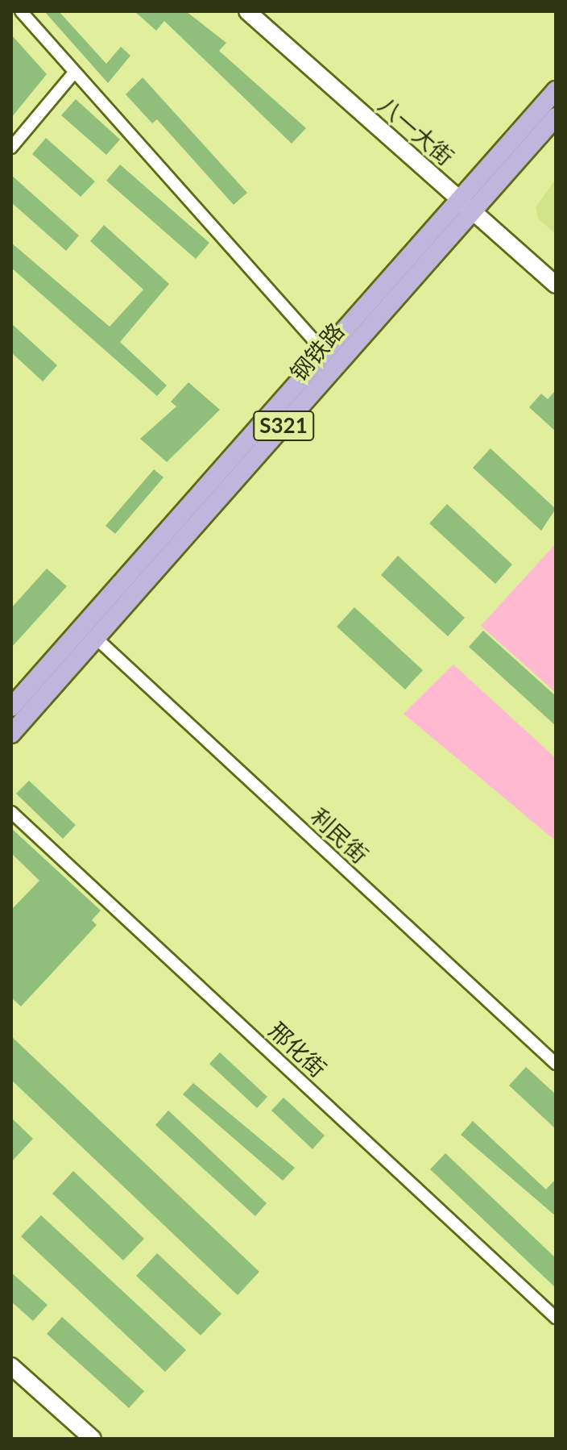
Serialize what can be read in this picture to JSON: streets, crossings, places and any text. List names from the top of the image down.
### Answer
{
  "streets": {
    "main road": ["钢铁路", "S321"],
    "street": ["八一大街", "利民街", "邢化街"]
  },
  "crossings": [
    ["八一大街", "钢铁路"],
    ["钢铁路", "利民街"]
  ]
}
